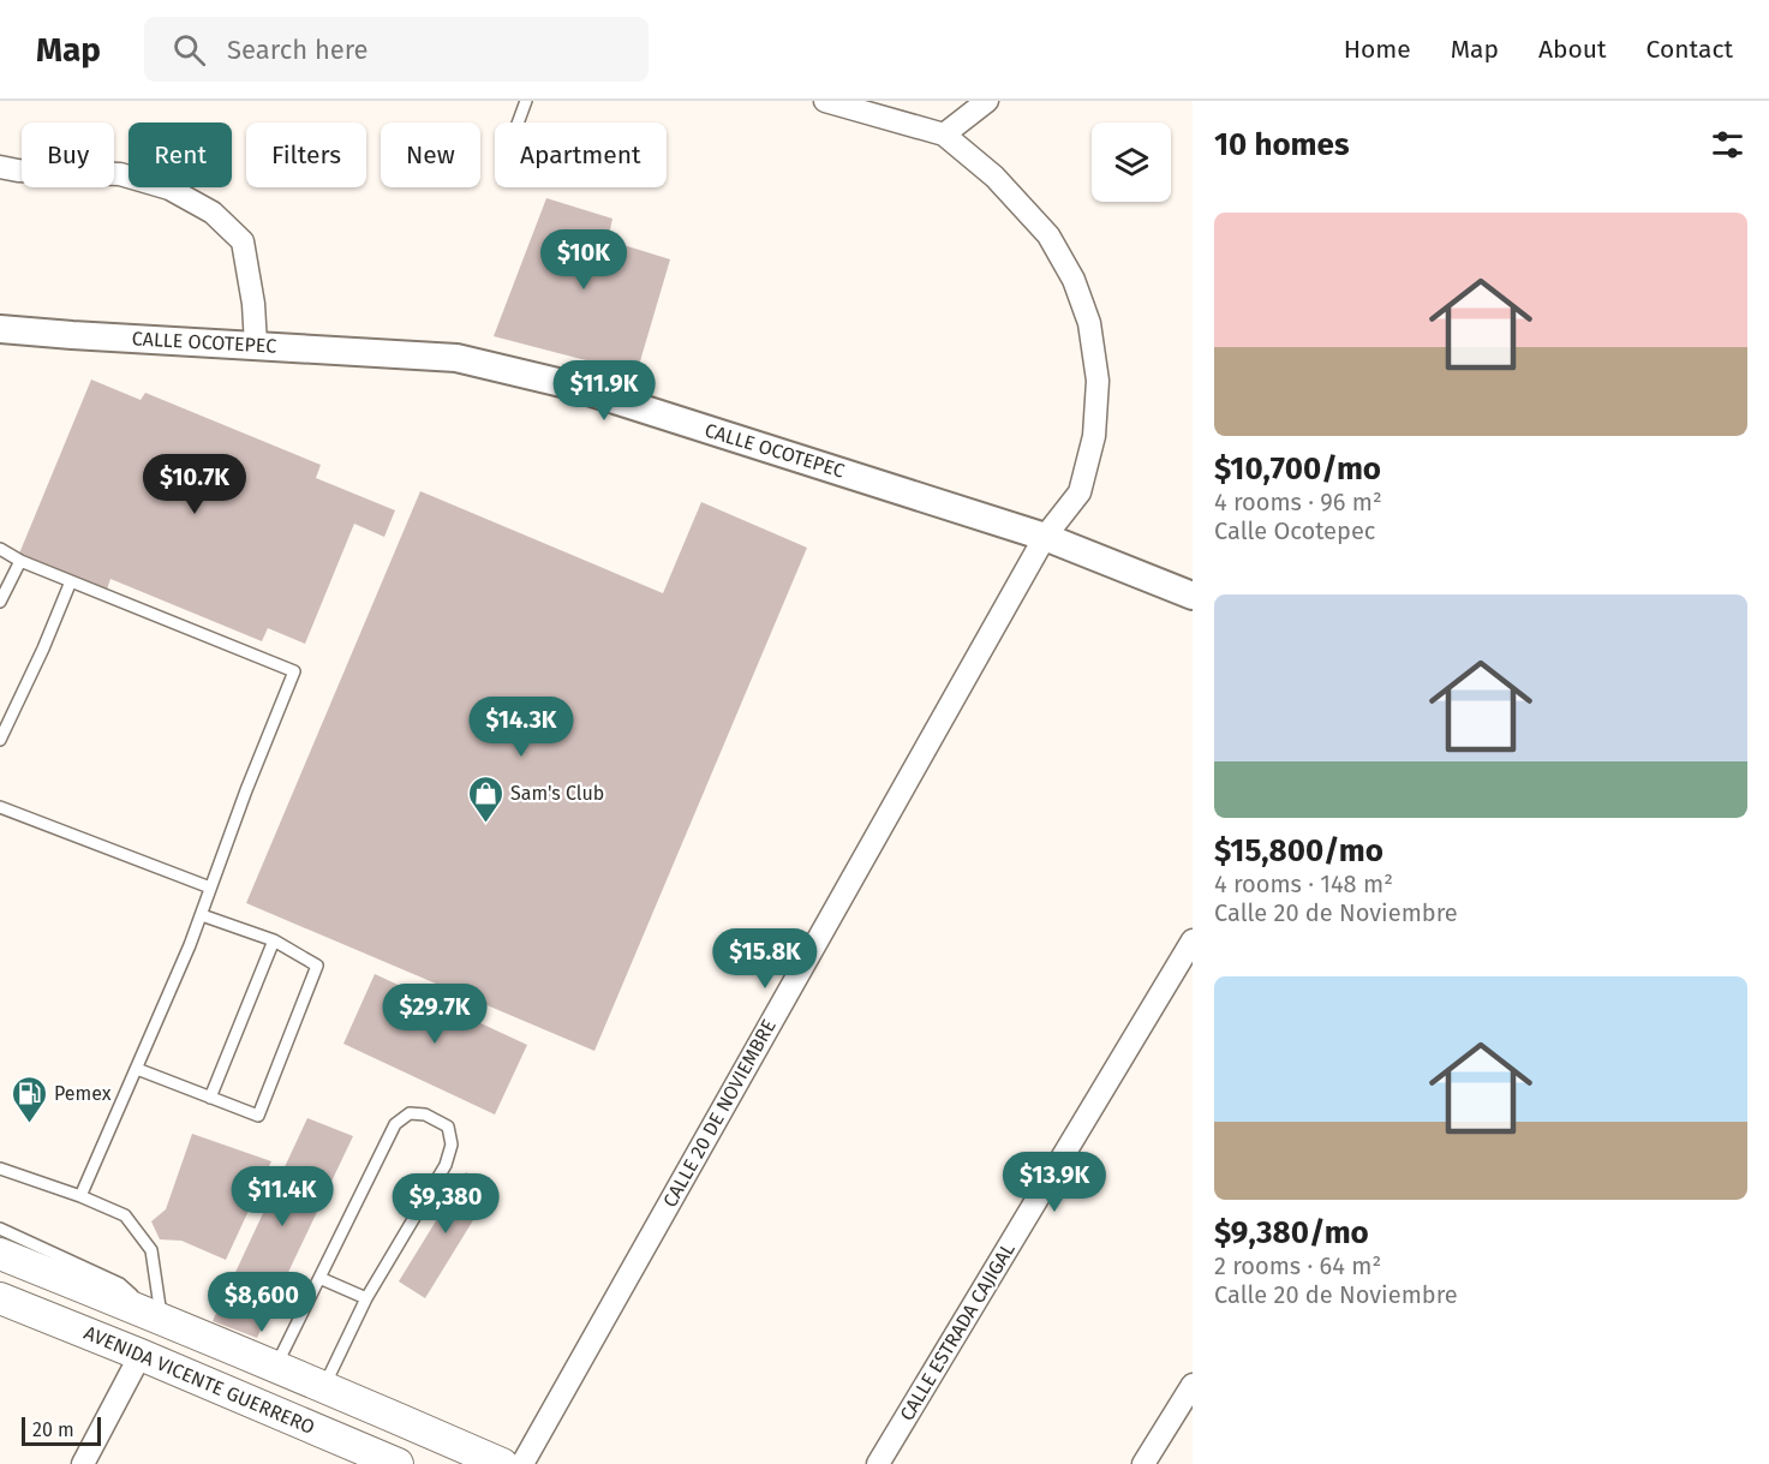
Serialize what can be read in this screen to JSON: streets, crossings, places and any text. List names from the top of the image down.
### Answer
{
  "streets": {
    "main road": ["AVENIDA VICENTE GUERRERO"],
    "street": ["CALLE OCOTEPEC", "CALLE 20 DE NOVIEMBRE", "CALLE ESTRADA CAJIGAL"]
  },
  "crossings": [
    ["CALLE OCOTEPEC", "CALLE 20 DE NOVIEMBRE"]
  ],
  "places": {
    "shop": ["Sam's Club"],
    "fuel station": ["Pemex"]
  },
  "scale_bar": "20 m",
  "page": {
    "header": "Map",
    "search": "Search here",
    "nav": [
      "Home",
      "Map",
      "About",
      "Contact"
    ],
    "heading": "10 homes",
    "chip": [
      "Buy",
      "Rent",
      "Filters",
      "New",
      "Apartment"
    ],
    "list": [
      {
        "name": "$10,700/mo",
        "note": "4 rooms · 96 m² · Calle Ocotepec"
      },
      {
        "name": "$15,800/mo",
        "note": "4 rooms · 148 m² · Calle 20 de Noviembre"
      },
      {
        "name": "$9,380/mo",
        "note": "2 rooms · 64 m² · Calle 20 de Noviembre"
      }
    ],
    "price": [
      "$10K",
      "$11.9K",
      "$10.7K",
      "$14.3K",
      "$15.8K",
      "$29.7K",
      "$13.9K",
      "$11.4K",
      "$9,380",
      "$8,600"
    ],
    "scale": "20 m"
  }
}
